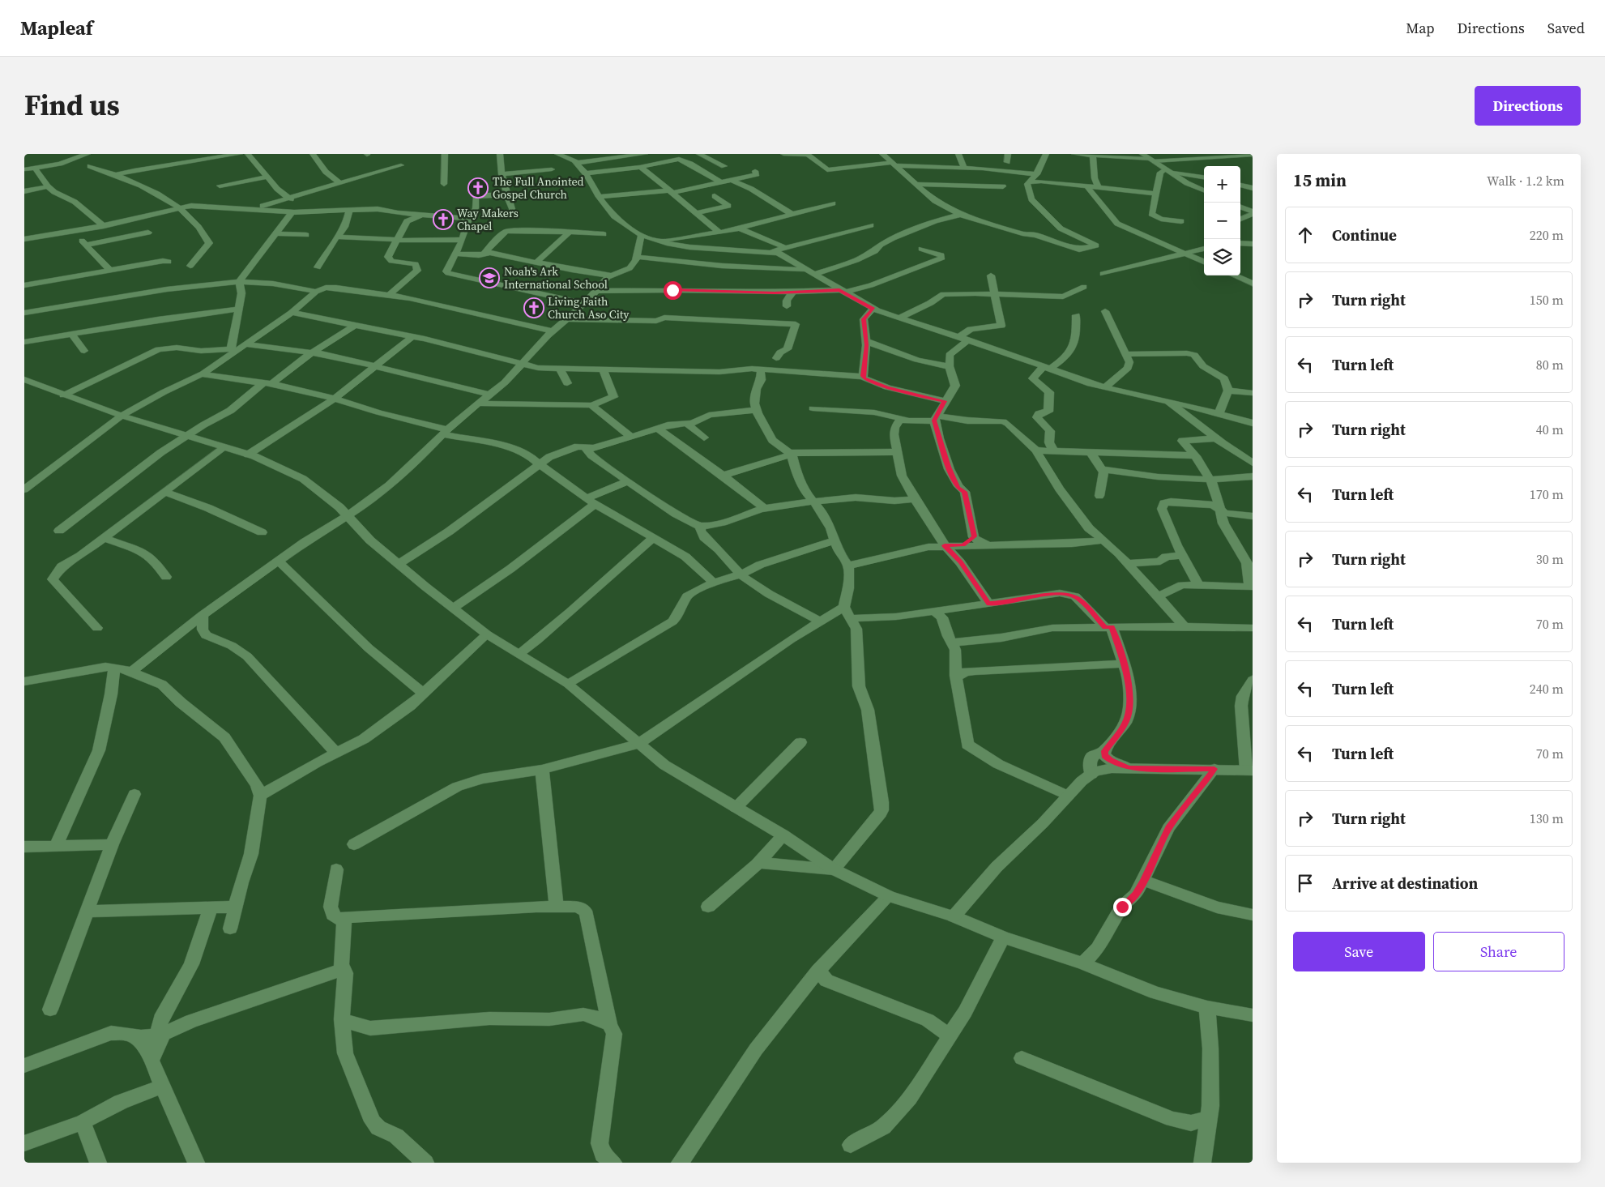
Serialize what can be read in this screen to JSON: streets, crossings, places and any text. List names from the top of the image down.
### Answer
{
  "places": {
    "church": ["The Full Anointed Gospel Church", "Way Makers Chapel", "Living Faith Church Aso City"],
    "school or university": ["Noah's Ark International School"]
  },
  "page": {
    "header": "Mapleaf",
    "nav": ["Map", "Directions", "Saved"],
    "title": "Find us",
    "buttons": [
      "Directions",
      ["Save", "Share"]
    ],
    "heading": ["15 min", "Walk · 1.2 km"],
    "map_buttons": ["+", "−"],
    "list": [
      ["Continue", "220 m"],
      ["Turn right", "150 m"],
      ["Turn left", "80 m"],
      ["Turn right", "40 m"],
      ["Turn left", "170 m"],
      ["Turn right", "30 m"],
      ["Turn left", "70 m"],
      ["Turn left", "240 m"],
      ["Turn left", "70 m"],
      ["Turn right", "130 m"],
      "Arrive at destination"
    ]
  }
}
